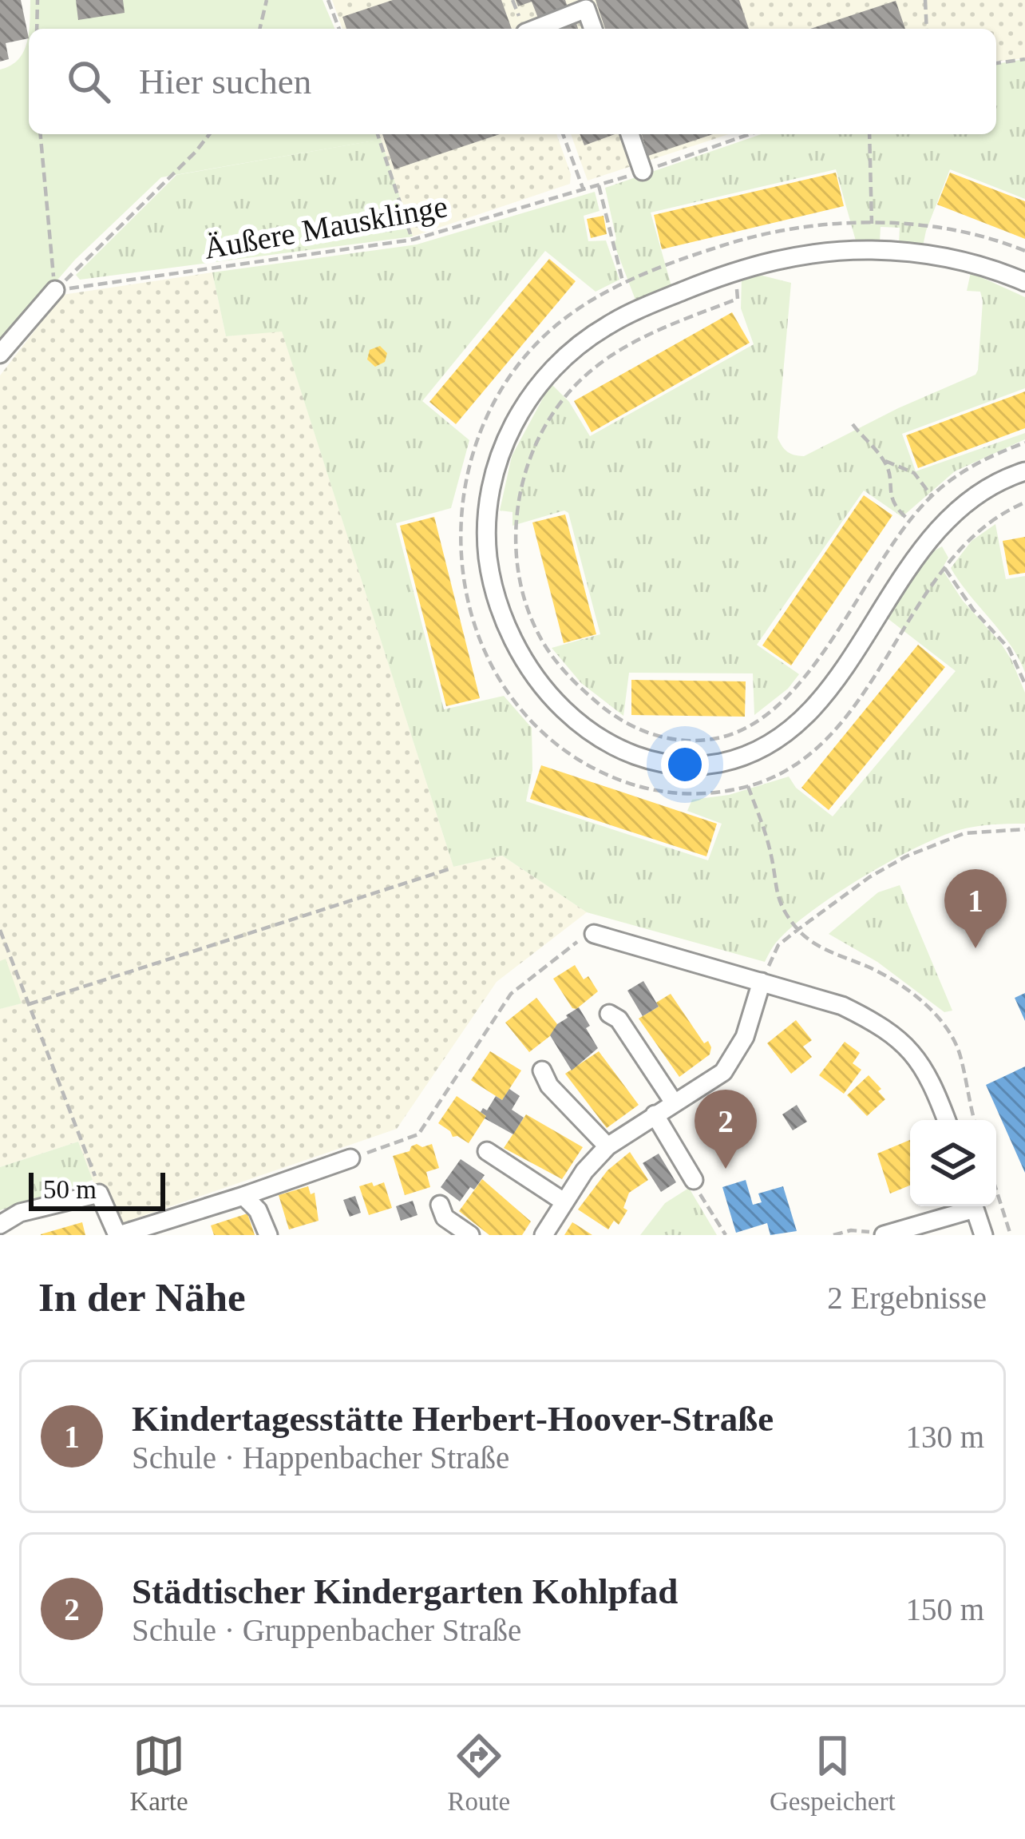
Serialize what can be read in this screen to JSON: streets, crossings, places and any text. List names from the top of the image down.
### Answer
{
  "streets": {
    "path": ["Äußere Mausklinge"]
  },
  "scale_bar": "50 m",
  "page": {
    "search": "Hier suchen",
    "pins": ["1", "2"],
    "scale": "50 m",
    "heading": ["In der Nähe", "2 Ergebnisse"],
    "list": [
      {
        "mark": "1",
        "name": "Kindertagesstätte Herbert-Hoover-Straße",
        "note": "Schule · Happenbacher Straße",
        "value": "130 m"
      },
      {
        "mark": "2",
        "name": "Städtischer Kindergarten Kohlpfad",
        "note": "Schule · Gruppenbacher Straße",
        "value": "150 m"
      }
    ],
    "nav": ["Karte", "Route", "Gespeichert"]
  }
}
